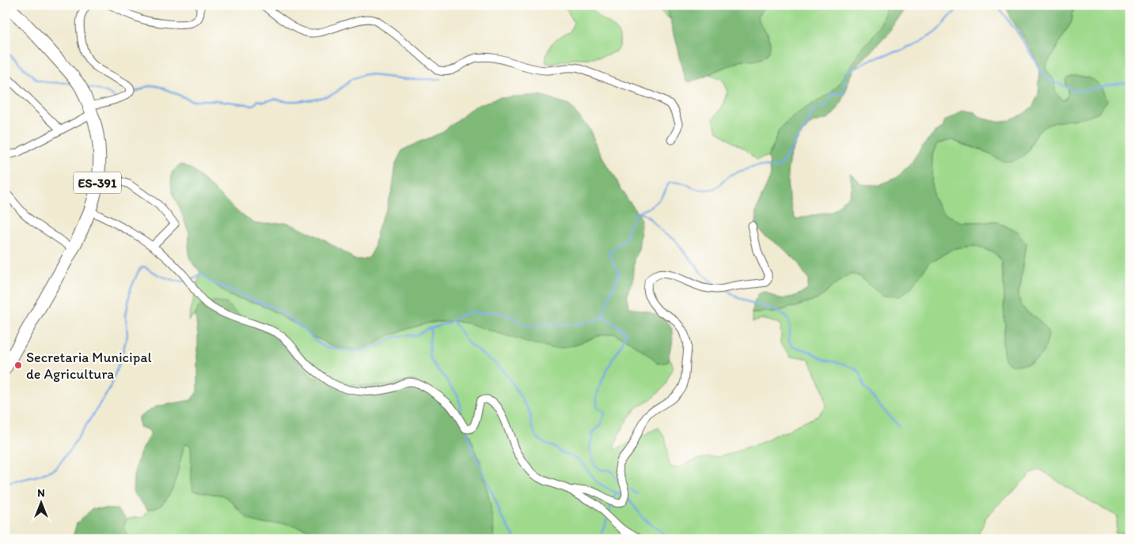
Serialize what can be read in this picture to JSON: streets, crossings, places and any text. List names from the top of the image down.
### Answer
{
  "streets": {
    "main road": ["ES-391"]
  },
  "places": ["Secretaria Municipal de Agricultura"],
  "north": "top"
}
